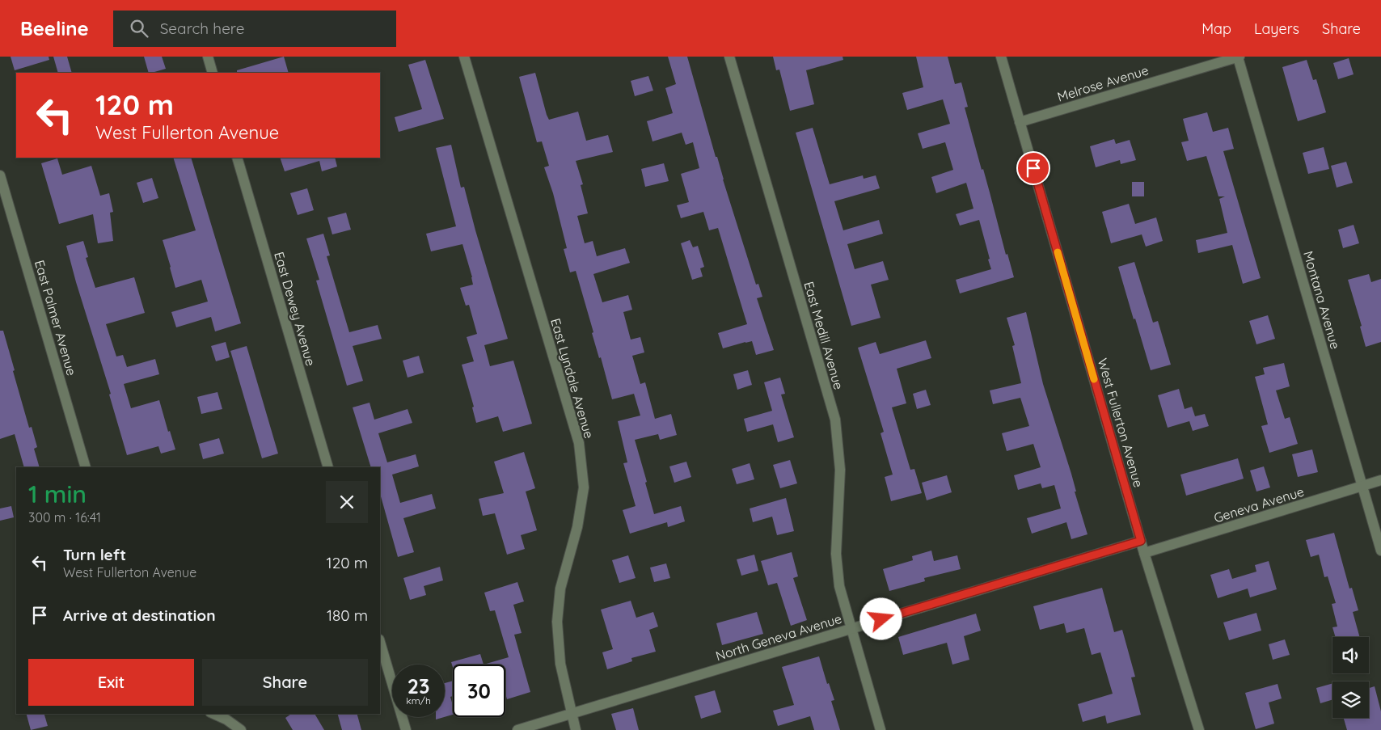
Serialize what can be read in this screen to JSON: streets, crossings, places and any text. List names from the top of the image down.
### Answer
{
  "streets": {
    "street": [
      "Melrose Avenue",
      "Montana Avenue",
      "East Dewey Avenue",
      "East Palmer Avenue",
      "East Medill Avenue",
      "East Lyndale Avenue",
      "West Fullerton Avenue",
      "Geneva Avenue",
      "North Geneva Avenue"
    ]
  },
  "crossings": [
    ["Melrose Avenue", "Montana Avenue"],
    ["Melrose Avenue", "West Fullerton Avenue"],
    ["Montana Avenue", "Geneva Avenue"],
    ["East Medill Avenue", "North Geneva Avenue"],
    ["East Lyndale Avenue", "North Geneva Avenue"],
    ["West Fullerton Avenue", "Geneva Avenue"],
    ["West Fullerton Avenue", "North Geneva Avenue"]
  ],
  "page": {
    "header": "Beeline",
    "search": "Search here",
    "nav": ["Map", "Layers", "Share"],
    "turn": ["120 m", "West Fullerton Avenue"],
    "heading": ["1 min", "300 m · 16:41"],
    "list": [
      {
        "name": "Turn left",
        "note": "West Fullerton Avenue",
        "value": "120 m"
      },
      {
        "name": "Arrive at destination",
        "value": "180 m"
      }
    ],
    "buttons": ["Exit", "Share"],
    "speed": "23 km/h",
    "limit": "30"
  }
}
